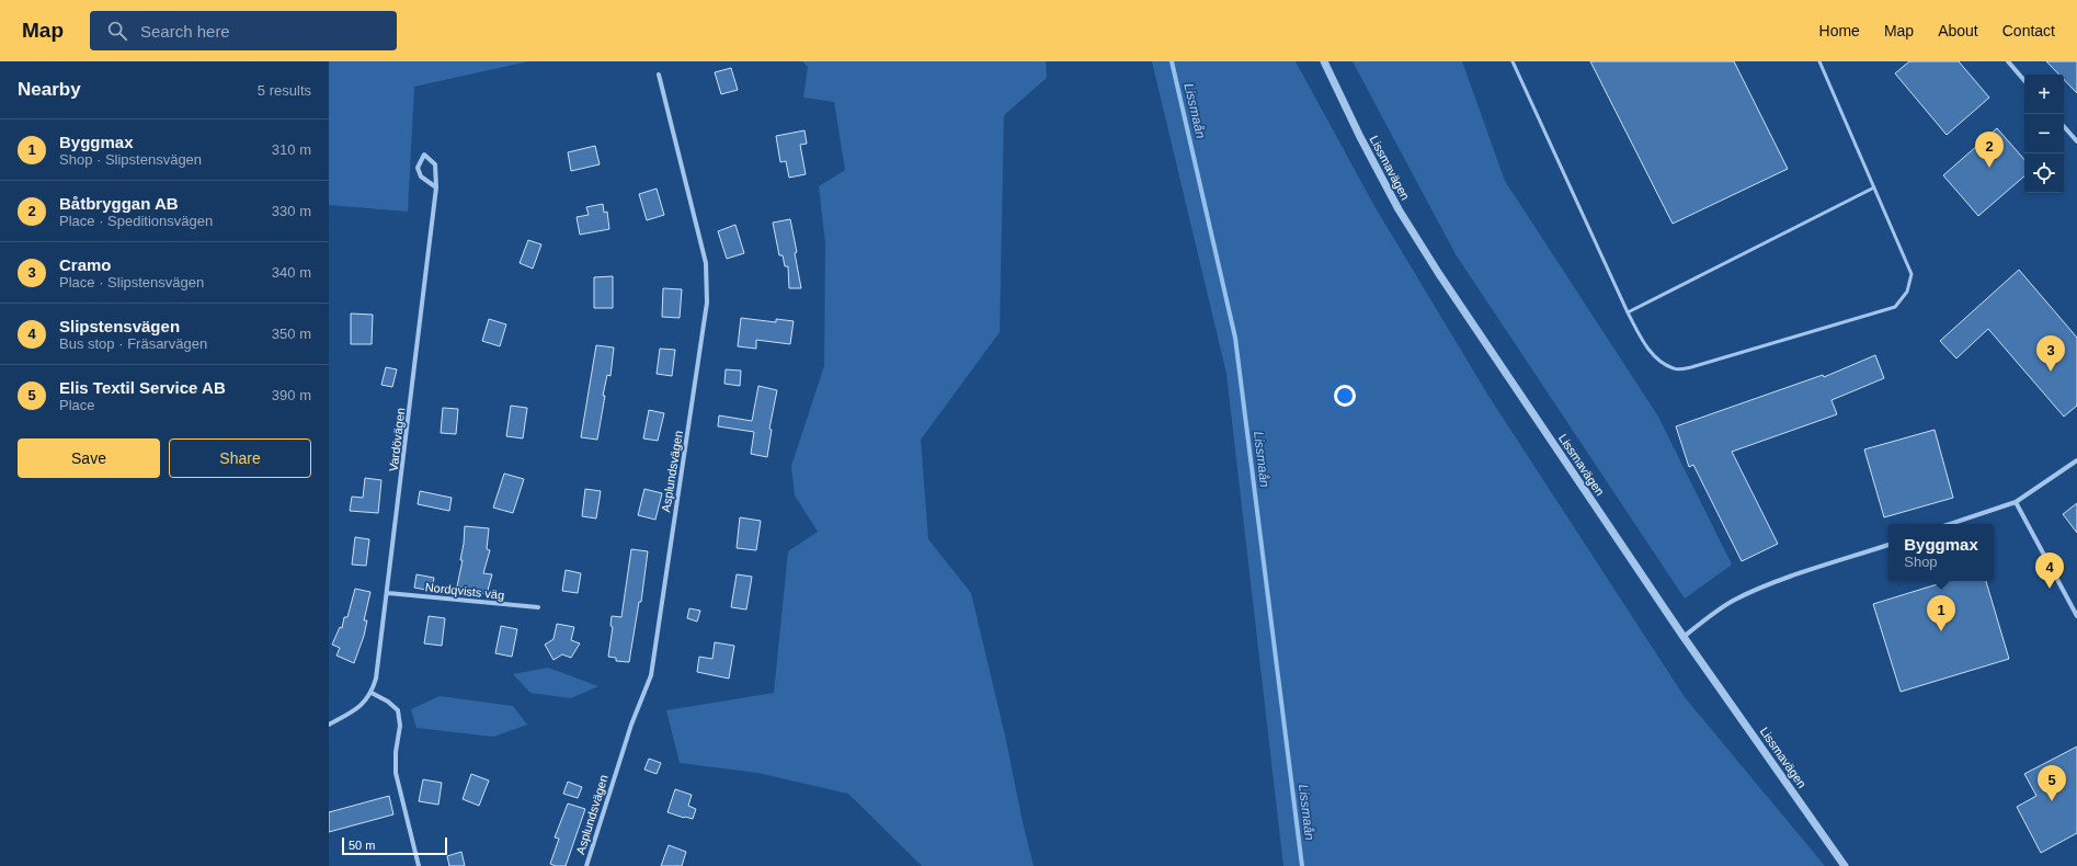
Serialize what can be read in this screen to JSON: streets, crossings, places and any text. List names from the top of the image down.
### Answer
{
  "streets": {
    "street": [
      "Lissmavägen",
      "Vardövägen",
      "Asplundsvägen",
      "Nordqvists väg"
    ]
  },
  "crossings": [
    ["Vardövägen", "Nordqvists väg"]
  ],
  "water": ["Lissmaån"],
  "scale_bar": "50 m",
  "page": {
    "header": "Map",
    "search": "Search here",
    "nav": [
      "Home",
      "Map",
      "About",
      "Contact"
    ],
    "heading": ["Nearby", "5 results"],
    "map_buttons": ["+", "−"],
    "list": [
      {
        "mark": "1",
        "name": "Byggmax",
        "note": "Shop · Slipstensvägen",
        "value": "310 m"
      },
      {
        "mark": "2",
        "name": "Båtbryggan AB",
        "note": "Place · Speditionsvägen",
        "value": "330 m"
      },
      {
        "mark": "3",
        "name": "Cramo",
        "note": "Place · Slipstensvägen",
        "value": "340 m"
      },
      {
        "mark": "4",
        "name": "Slipstensvägen",
        "note": "Bus stop · Fräsarvägen",
        "value": "350 m"
      },
      {
        "mark": "5",
        "name": "Elis Textil Service AB",
        "note": "Place",
        "value": "390 m"
      }
    ],
    "pins": [
      "2",
      "3",
      "4",
      "1",
      "5"
    ],
    "buttons": ["Save", "Share"],
    "popup": ["Byggmax", "Shop"],
    "scale": "50 m"
  }
}
